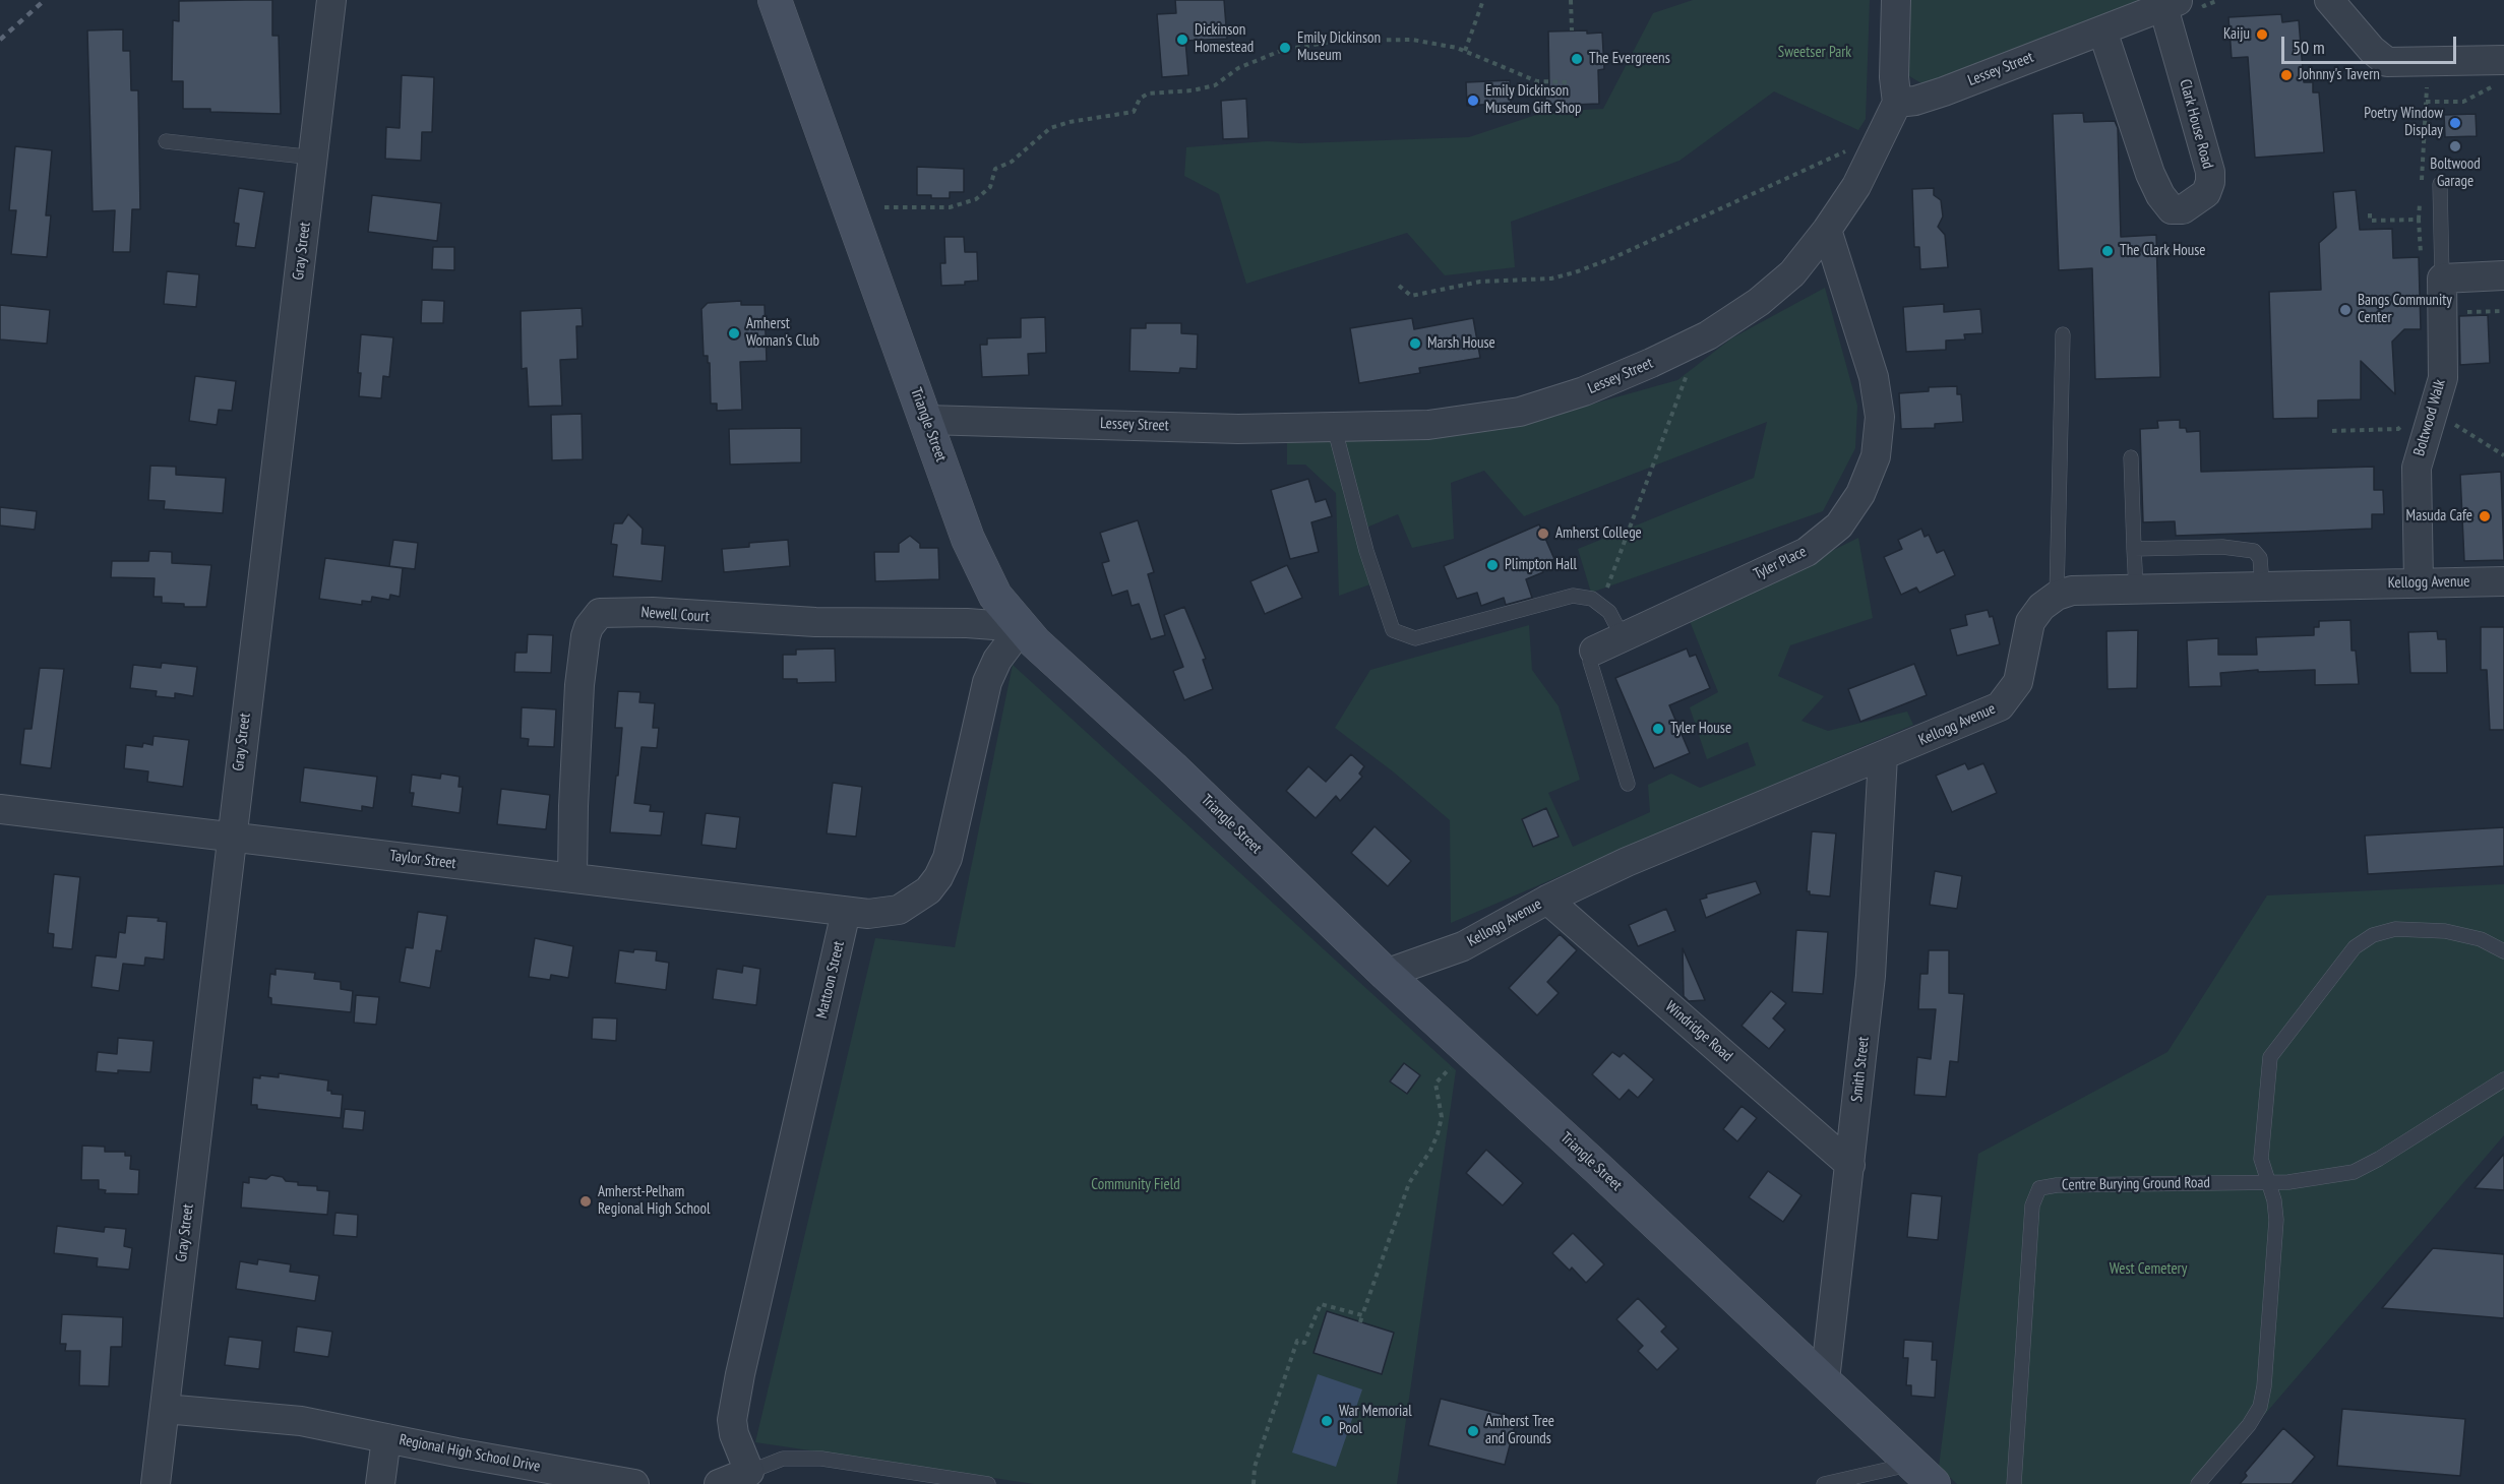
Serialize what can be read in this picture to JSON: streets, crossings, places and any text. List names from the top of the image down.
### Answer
{
  "streets": {
    "main road": ["Triangle Street"],
    "street": [
      "Lessey Street",
      "Clark House Road",
      "Gray Street",
      "Boltwood Walk",
      "Tyler Place",
      "Kellogg Avenue",
      "Newell Court",
      "Taylor Street",
      "Mattoon Street",
      "Windridge Road",
      "Smith Street",
      "Regional High School Drive"
    ],
    "lane": ["Centre Burying Ground Road"]
  },
  "crossings": [
    ["Lessey Street", "Clark House Road"],
    ["Lessey Street", "Triangle Street"],
    ["Lessey Street", "Tyler Place"],
    ["Gray Street", "Taylor Street"],
    ["Boltwood Walk", "Kellogg Avenue"],
    ["Triangle Street", "Kellogg Avenue"],
    ["Triangle Street", "Newell Court"],
    ["Triangle Street", "Smith Street"],
    ["Kellogg Avenue", "Windridge Road"],
    ["Kellogg Avenue", "Smith Street"],
    ["Newell Court", "Taylor Street"],
    ["Taylor Street", "Mattoon Street"],
    ["Windridge Road", "Smith Street"]
  ],
  "parks": ["Sweetser Park", "Community Field", "West Cemetery"],
  "places": [
    "Kaiju",
    "Dickinson Homestead",
    "Emily Dickinson Museum",
    "The Evergreens",
    "Johnny's Tavern",
    "Emily Dickinson Museum Gift Shop",
    "Poetry Window Display",
    "Boltwood Garage",
    "The Clark House",
    "Bangs Community Center",
    "Amherst Woman's Club",
    "Marsh House",
    "Masuda Cafe",
    "Amherst College",
    "Plimpton Hall",
    "Tyler House",
    "Amherst-Pelham Regional High School",
    "War Memorial Pool",
    "Amherst Tree and Grounds"
  ],
  "scale_bar": "50 m"
}
